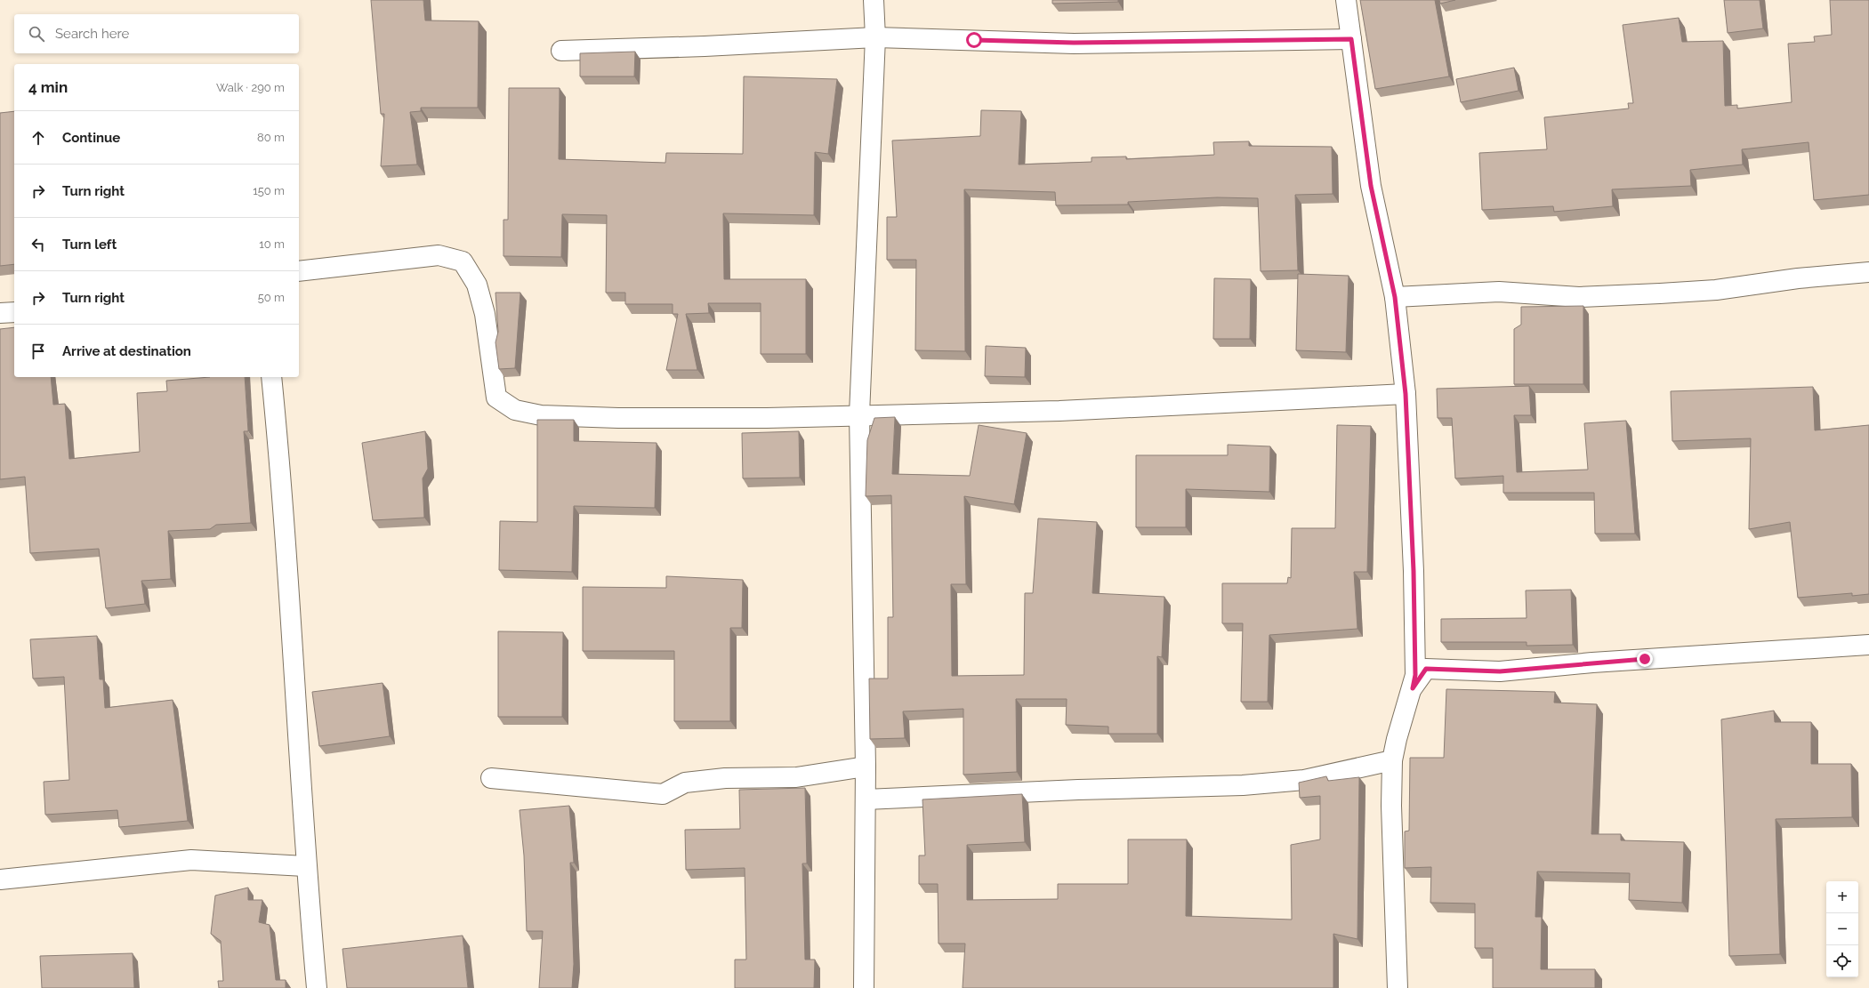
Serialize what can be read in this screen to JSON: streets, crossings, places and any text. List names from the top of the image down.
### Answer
{
  "page": {
    "search": "Search here",
    "heading": ["4 min", "Walk · 290 m"],
    "list": [
      ["Continue", "80 m"],
      ["Turn right", "150 m"],
      ["Turn left", "10 m"],
      ["Turn right", "50 m"],
      "Arrive at destination"
    ],
    "map_buttons": ["+", "−"]
  }
}
